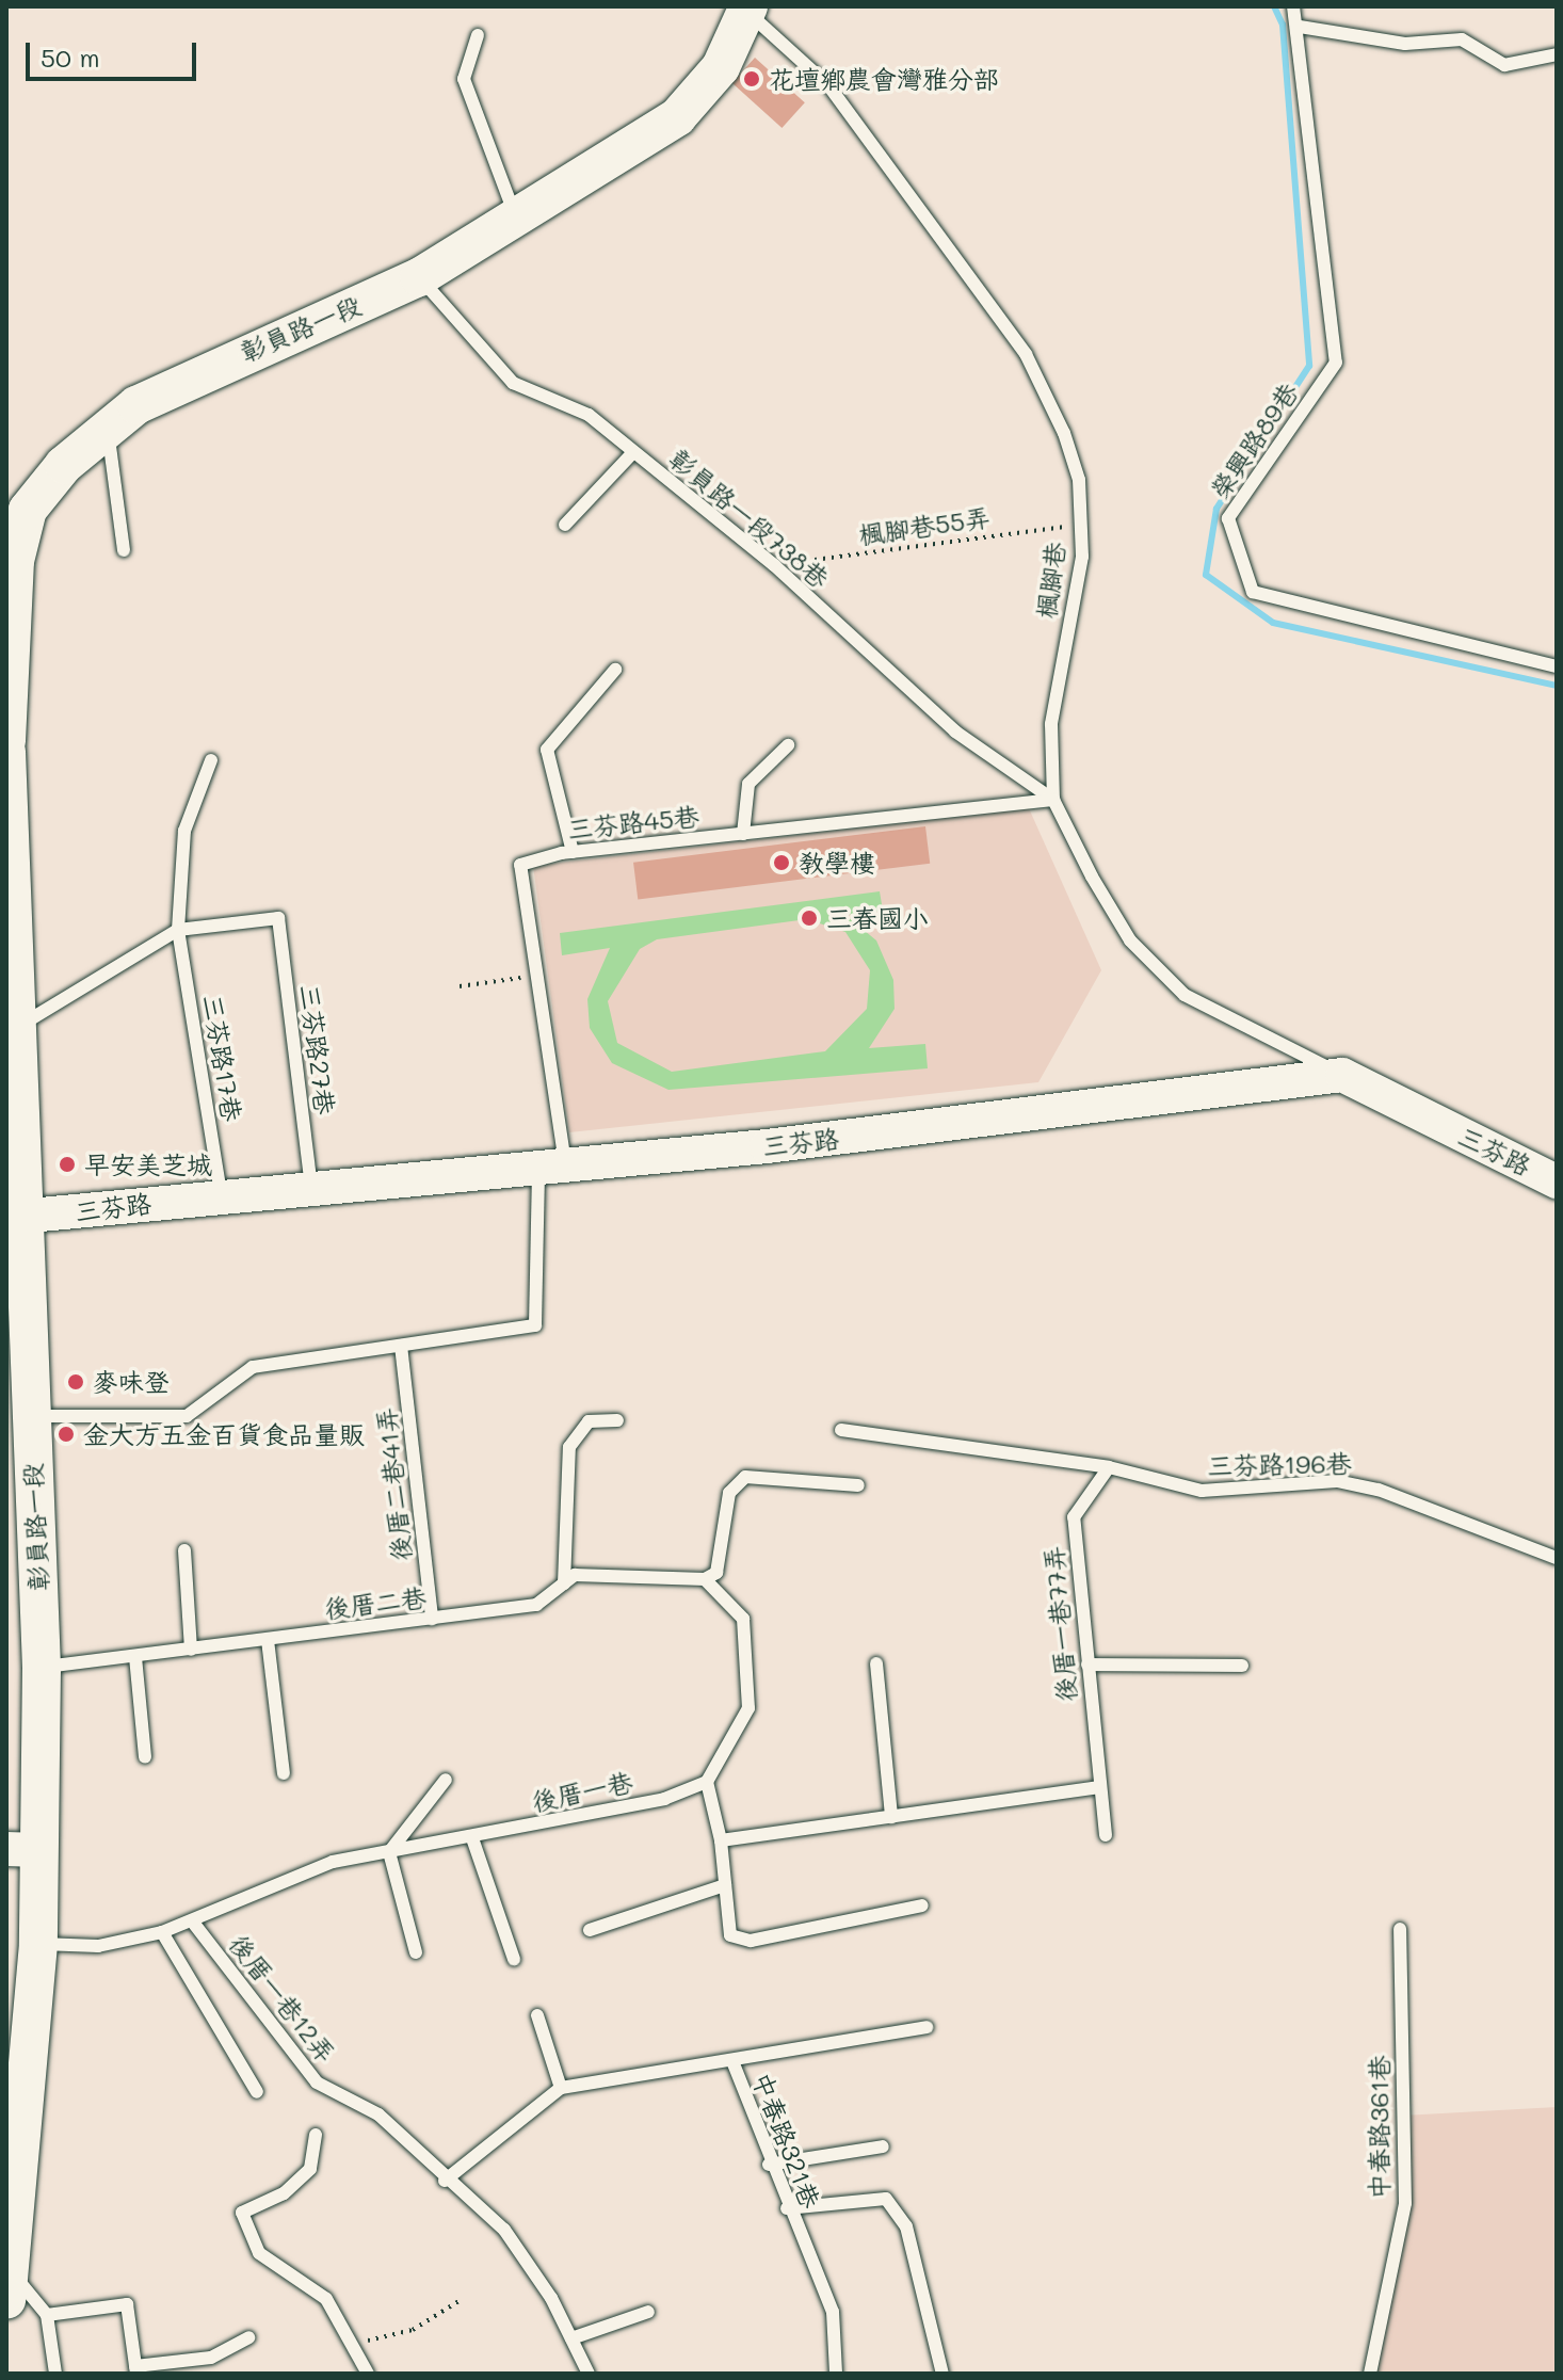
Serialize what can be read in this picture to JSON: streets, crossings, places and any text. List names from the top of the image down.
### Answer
{
  "streets": {
    "main road": ["彰員路一段"],
    "street": ["三芬路"],
    "lane": [
      "榮興路89巷",
      "彰員路一段738巷",
      "楓腳巷",
      "三芬路45巷",
      "三芬路27巷",
      "三芬路17巷",
      "三芬路196巷",
      "後厝二巷41弄",
      "後厝二巷",
      "後厝一巷77弄",
      "後厝一巷",
      "後厝一巷12弄",
      "中春路361巷",
      "中春路321巷"
    ],
    "path": ["楓腳巷55弄"]
  },
  "crossings": [
    ["彰員路一段", "彰員路一段738巷"],
    ["彰員路一段", "楓腳巷"],
    ["彰員路一段", "三芬路"],
    ["彰員路一段", "後厝二巷"],
    ["彰員路一段", "後厝一巷"],
    ["彰員路一段738巷", "楓腳巷55弄"],
    ["彰員路一段738巷", "楓腳巷"],
    ["彰員路一段738巷", "三芬路45巷"],
    ["楓腳巷55弄", "楓腳巷"],
    ["楓腳巷", "三芬路45巷"],
    ["楓腳巷", "三芬路"],
    ["三芬路45巷", "三芬路"],
    ["三芬路45巷", "後厝二巷41弄"],
    ["三芬路27巷", "三芬路17巷"],
    ["三芬路27巷", "三芬路"],
    ["三芬路17巷", "三芬路"],
    ["三芬路196巷", "後厝一巷77弄"],
    ["後厝二巷41弄", "後厝二巷"],
    ["後厝一巷", "後厝一巷12弄"]
  ],
  "places": [
    "花壇鄉農會灣雅分部",
    "教學樓",
    "三春國小",
    "早安美芝城",
    "麥味登",
    "金大方五金百貨食品量販"
  ],
  "scale_bar": "50 m"
}
